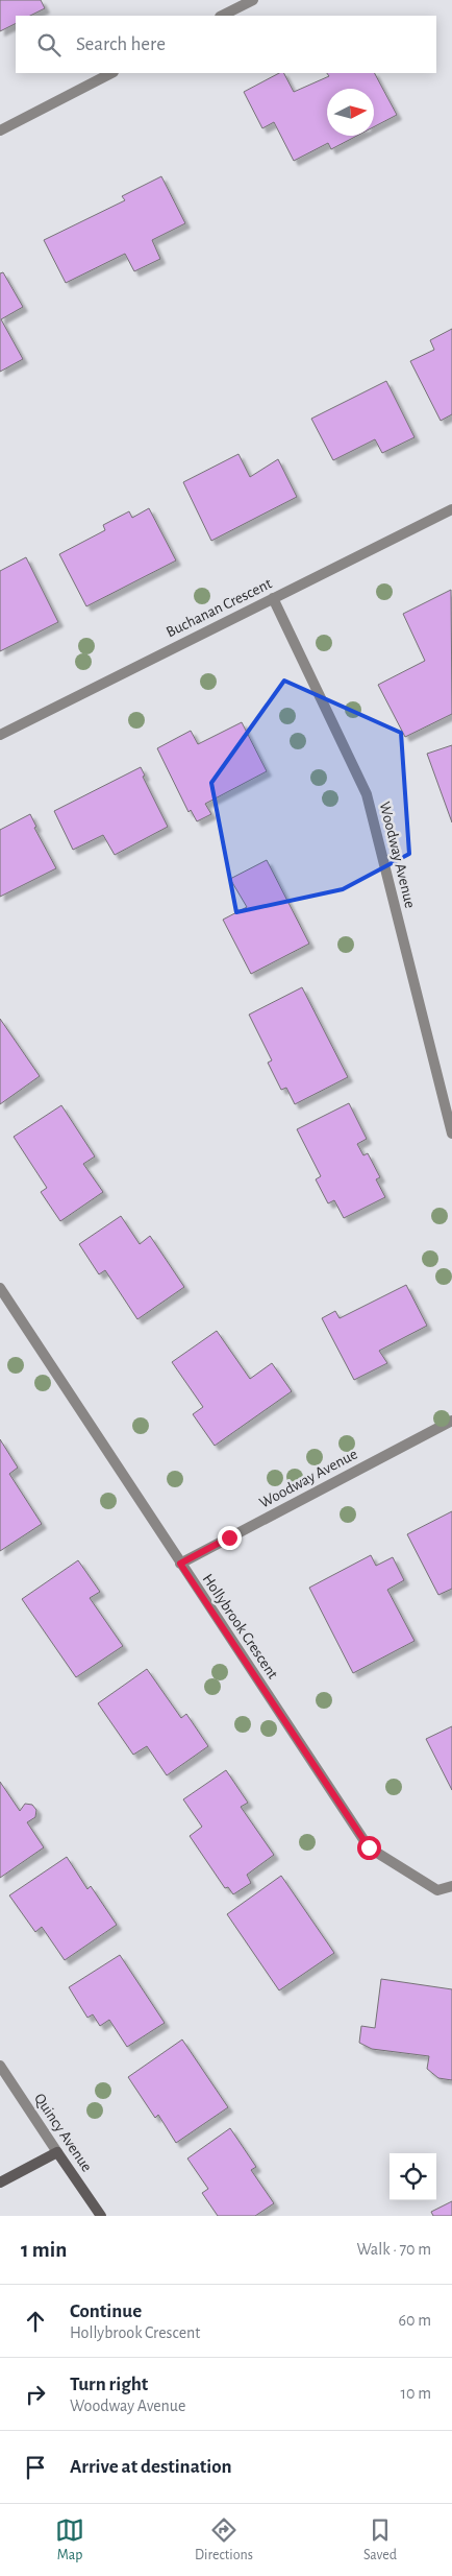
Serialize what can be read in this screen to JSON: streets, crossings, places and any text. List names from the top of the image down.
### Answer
{
  "streets": {
    "street": [
      "Buchanan Crescent",
      "Woodway Avenue",
      "Hollybrook Crescent",
      "Quincy Avenue"
    ]
  },
  "crossings": [
    ["Buchanan Crescent", "Woodway Avenue"],
    ["Woodway Avenue", "Hollybrook Crescent"]
  ],
  "north": "right",
  "page": {
    "search": "Search here",
    "heading": ["1 min", "Walk · 70 m"],
    "list": [
      ["Continue", "Hollybrook Crescent", "60 m"],
      ["Turn right", "Woodway Avenue", "10 m"],
      "Arrive at destination"
    ],
    "nav": ["Map", "Directions", "Saved"]
  }
}
